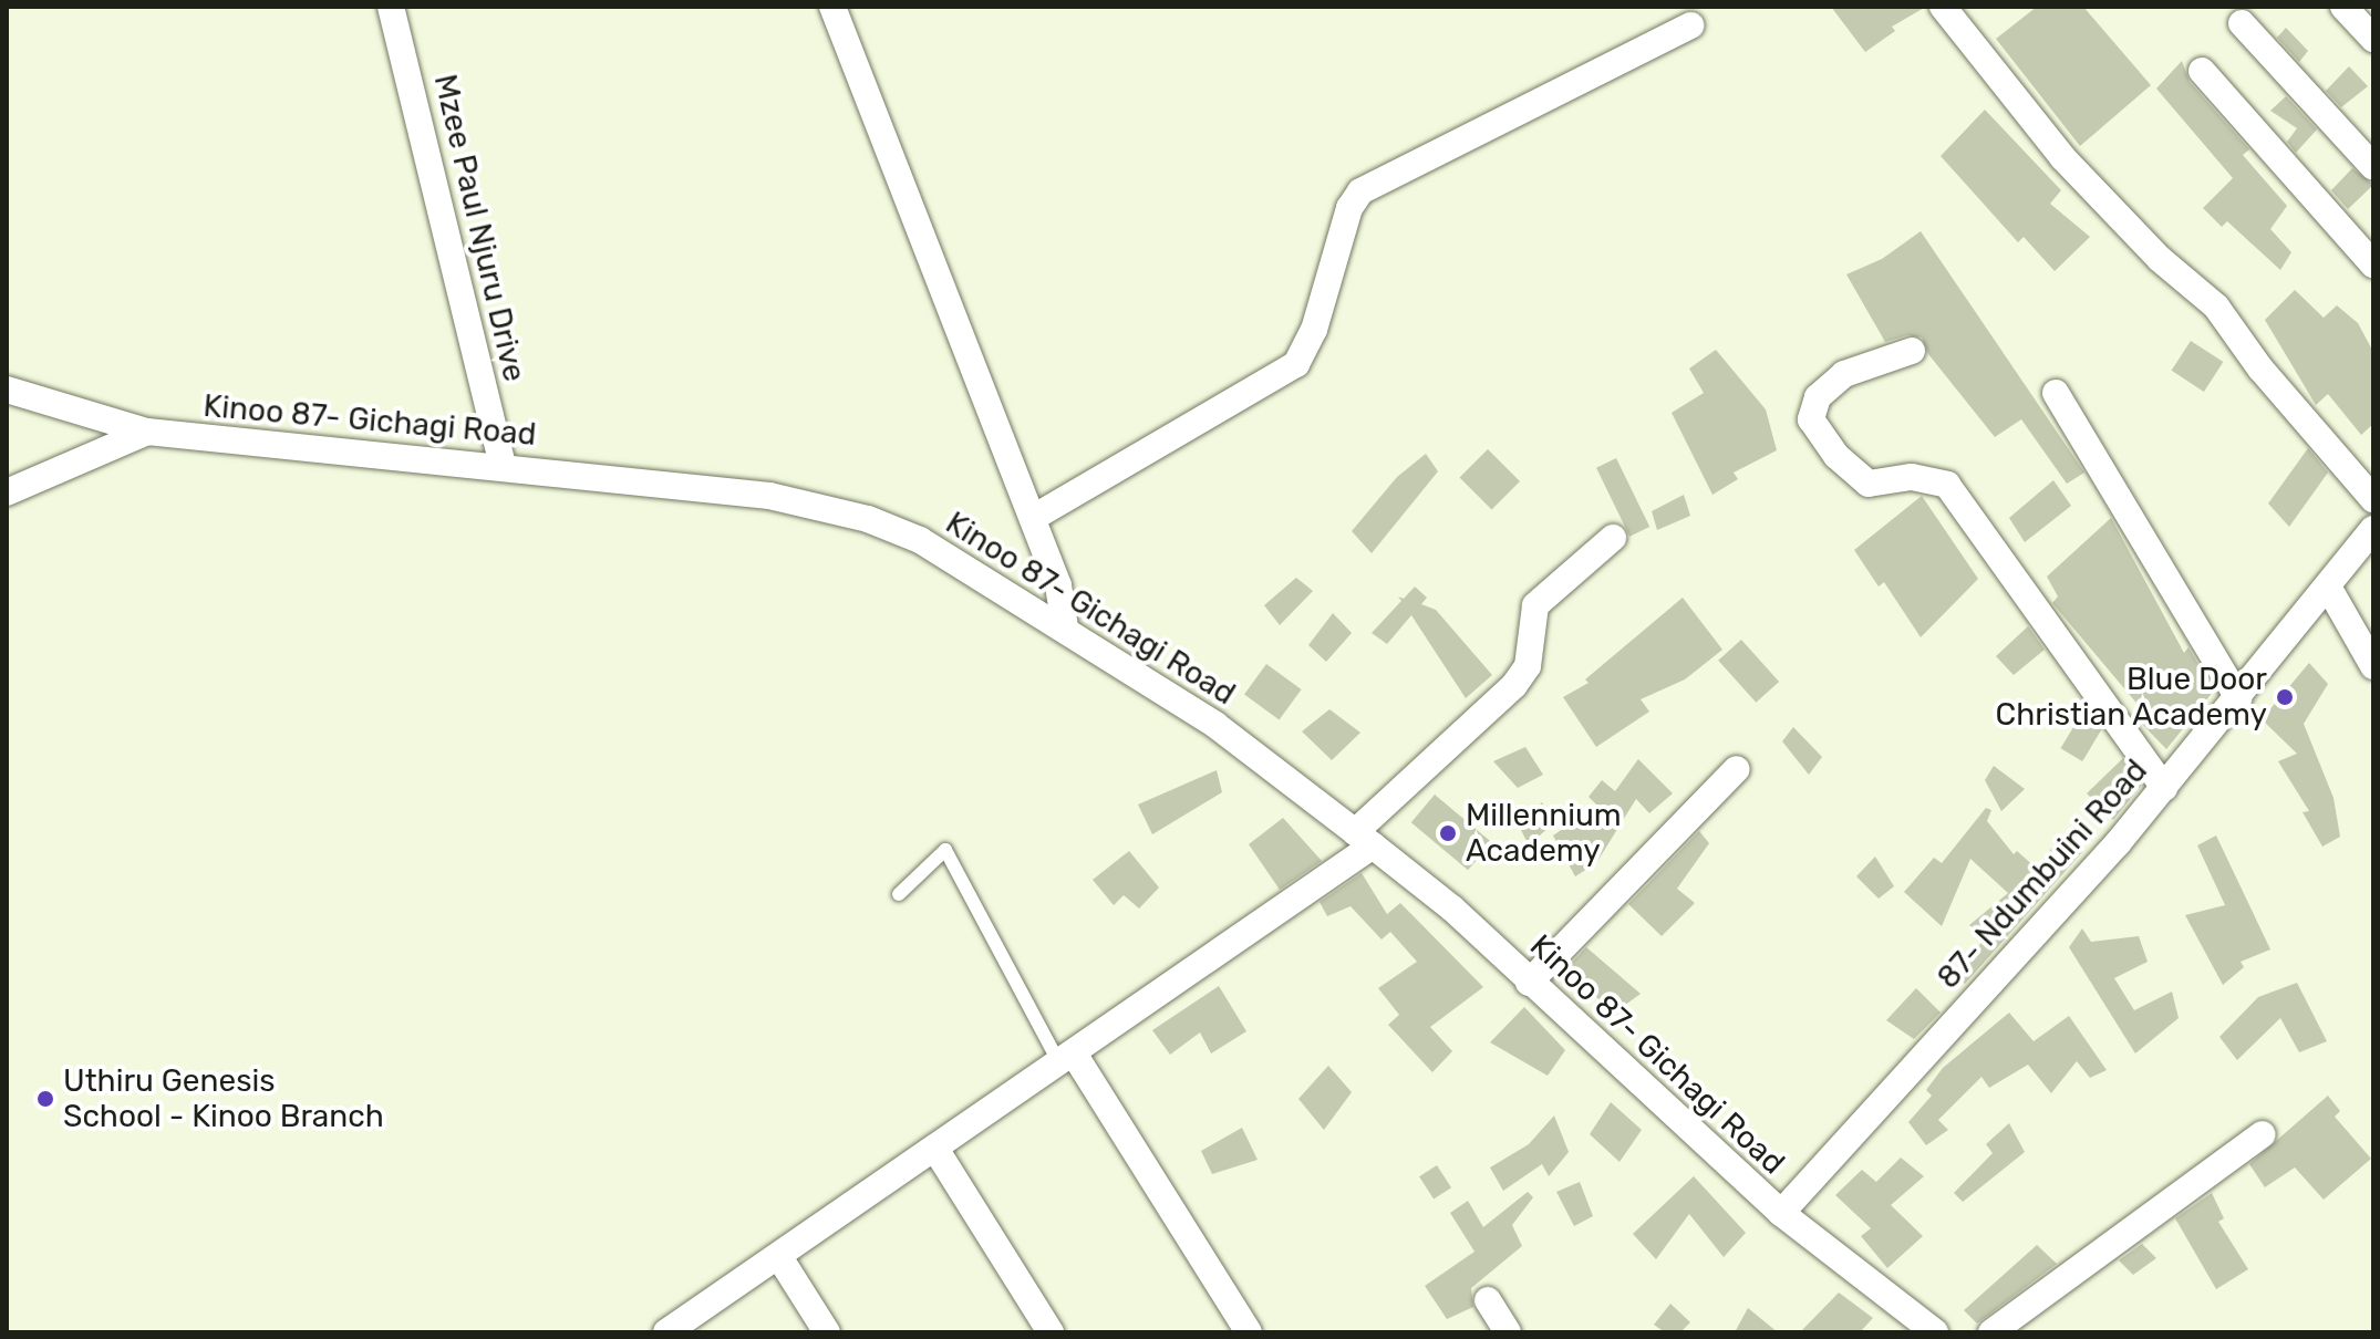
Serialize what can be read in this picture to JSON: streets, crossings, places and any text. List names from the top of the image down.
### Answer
{
  "streets": {
    "street": ["Mzee Paul Njuru Drive", "Kinoo 87- Gichagi Road", "87- Ndumbuini Road"]
  },
  "crossings": [
    ["Mzee Paul Njuru Drive", "Kinoo 87- Gichagi Road"],
    ["Kinoo 87- Gichagi Road", "87- Ndumbuini Road"]
  ],
  "places": ["Blue Door Christian Academy", "Millennium Academy", "Uthiru Genesis School - Kinoo Branch"]
}
